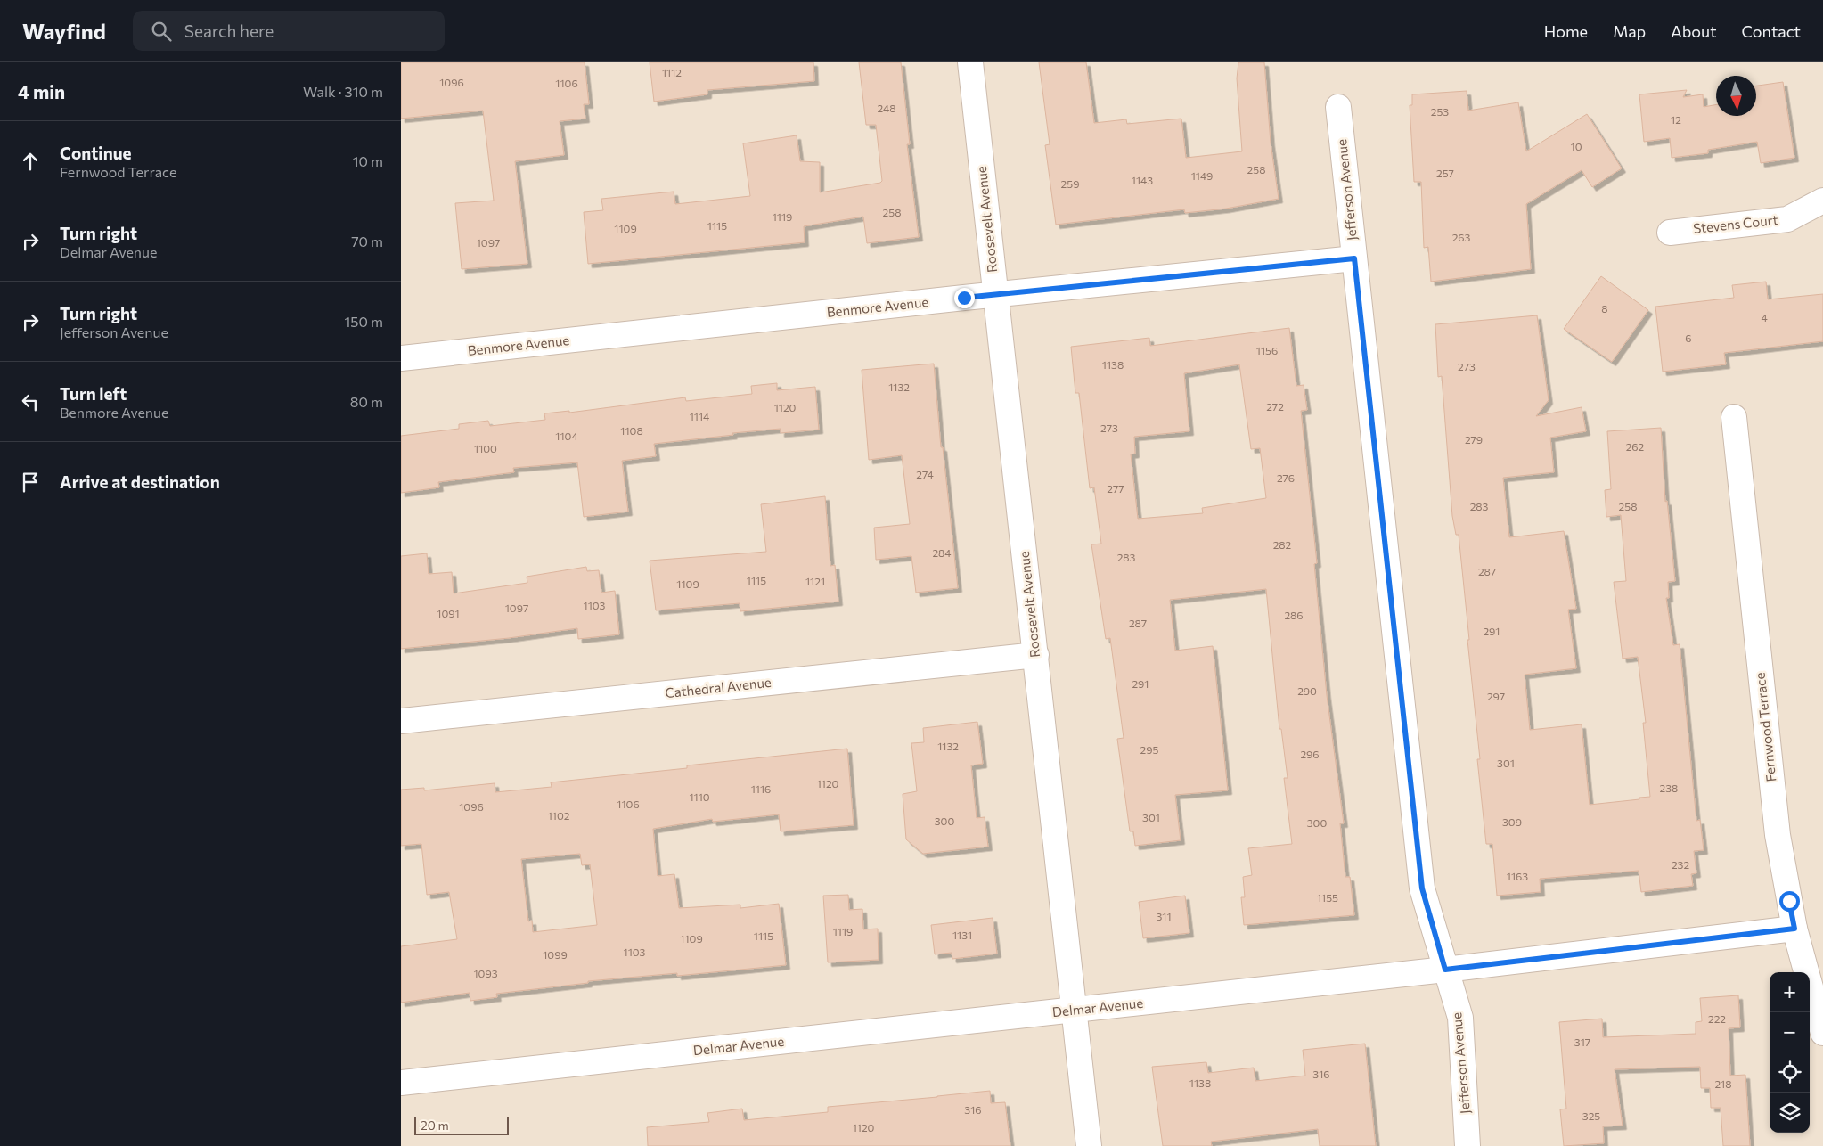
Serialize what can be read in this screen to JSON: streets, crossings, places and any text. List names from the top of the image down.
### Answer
{
  "streets": {
    "street": [
      "Jefferson Avenue",
      "Roosevelt Avenue",
      "Stevens Court",
      "Benmore Avenue",
      "Cathedral Avenue",
      "Fernwood Terrace",
      "Delmar Avenue"
    ]
  },
  "crossings": [
    ["Jefferson Avenue", "Benmore Avenue"],
    ["Jefferson Avenue", "Delmar Avenue"],
    ["Roosevelt Avenue", "Benmore Avenue"],
    ["Roosevelt Avenue", "Cathedral Avenue"],
    ["Roosevelt Avenue", "Delmar Avenue"],
    ["Fernwood Terrace", "Delmar Avenue"]
  ],
  "house_numbers": [
    "1112",
    "1096",
    "1106",
    "248",
    "253",
    "12",
    "10",
    "258",
    "257",
    "1149",
    "1143",
    "259",
    "258",
    "1119",
    "1115",
    "1109",
    "263",
    "1097",
    "8",
    "4",
    "6",
    "1156",
    "1138",
    "273",
    "1132",
    "272",
    "1120",
    "1114",
    "273",
    "1108",
    "1104",
    "279",
    "262",
    "1100",
    "274",
    "276",
    "277",
    "283",
    "258",
    "282",
    "284",
    "283",
    "287",
    "1115",
    "1121",
    "1109",
    "1103",
    "1097",
    "1091",
    "286",
    "287",
    "291",
    "291",
    "290",
    "297",
    "1132",
    "295",
    "296",
    "301",
    "1120",
    "238",
    "1116",
    "1110",
    "1106",
    "1096",
    "1102",
    "301",
    "300",
    "309",
    "300",
    "232",
    "1163",
    "1155",
    "311",
    "1119",
    "1131",
    "1115",
    "1109",
    "1103",
    "1099",
    "1093",
    "222",
    "317",
    "316",
    "1138",
    "218",
    "316",
    "325",
    "1120"
  ],
  "scale_bar": "20 m",
  "north": "bottom",
  "page": {
    "header": "Wayfind",
    "search": "Search here",
    "nav": [
      "Home",
      "Map",
      "About",
      "Contact"
    ],
    "heading": ["4 min", "Walk · 310 m"],
    "list": [
      ["Continue", "Fernwood Terrace", "10 m"],
      ["Turn right", "Delmar Avenue", "70 m"],
      ["Turn right", "Jefferson Avenue", "150 m"],
      ["Turn left", "Benmore Avenue", "80 m"],
      "Arrive at destination"
    ],
    "map_buttons": ["+", "−"],
    "scale": "20 m"
  }
}
